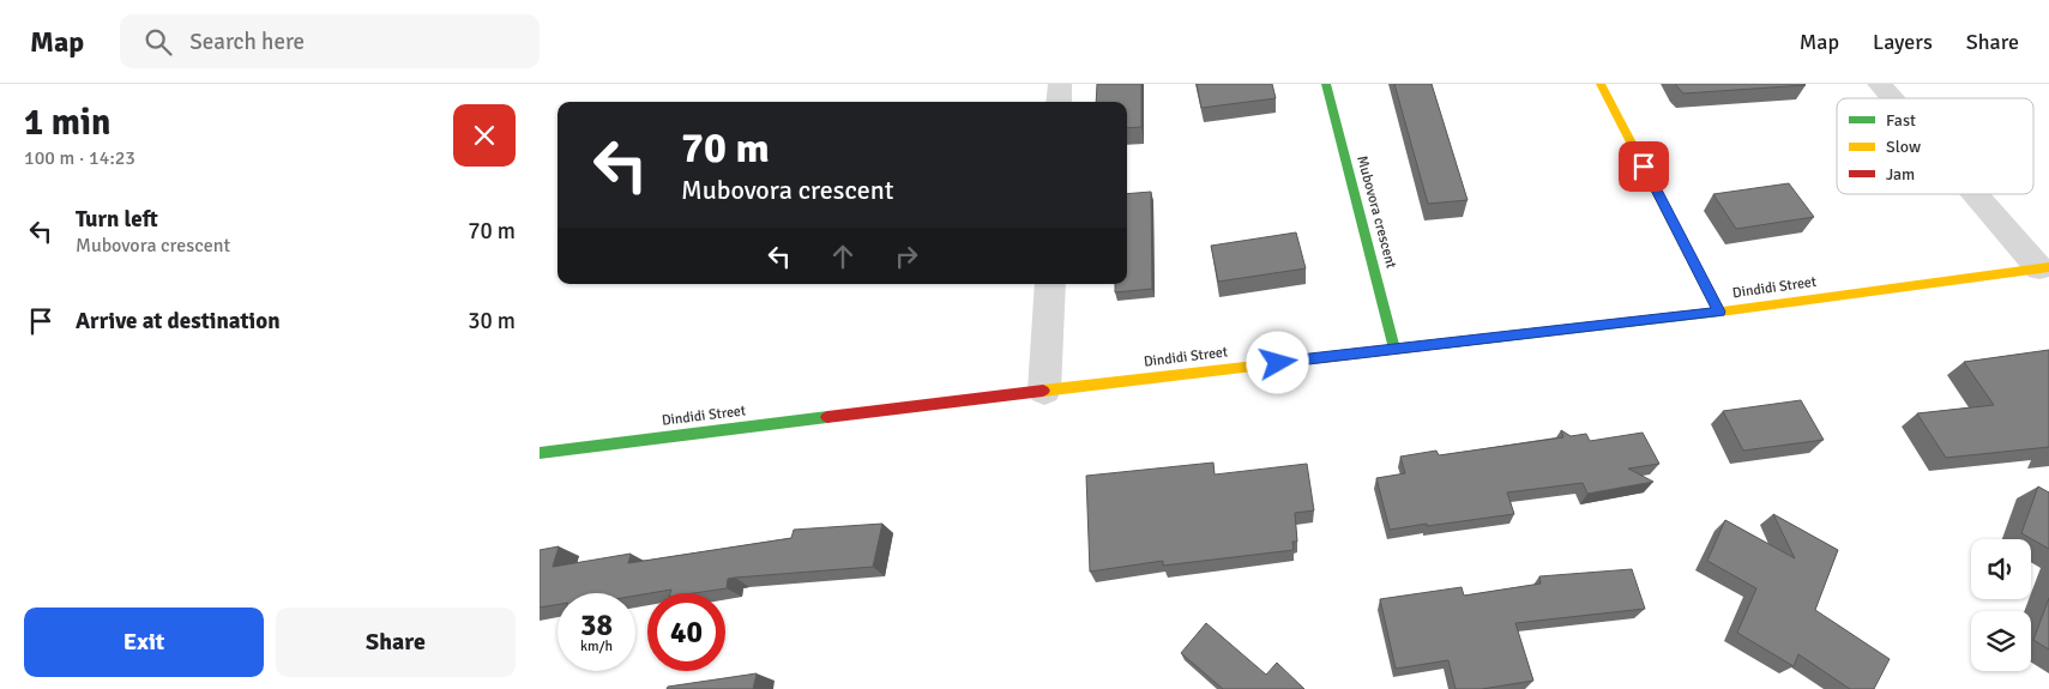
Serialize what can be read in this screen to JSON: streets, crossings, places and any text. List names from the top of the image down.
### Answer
{
  "streets": {
    "street": ["Mubovora crescent", "Dindidi Street"]
  },
  "crossings": [
    ["Mubovora crescent", "Dindidi Street"]
  ],
  "legend": ["Fast", "Slow", "Jam"],
  "page": {
    "header": "Map",
    "search": "Search here",
    "nav": ["Map", "Layers", "Share"],
    "heading": ["1 min", "100 m · 14:23"],
    "turn": ["70 m", "Mubovora crescent"],
    "list": [
      {
        "name": "Turn left",
        "note": "Mubovora crescent",
        "value": "70 m"
      },
      {
        "name": "Arrive at destination",
        "value": "30 m"
      }
    ],
    "speed": "38 km/h",
    "limit": "40",
    "buttons": ["Exit", "Share"]
  }
}
